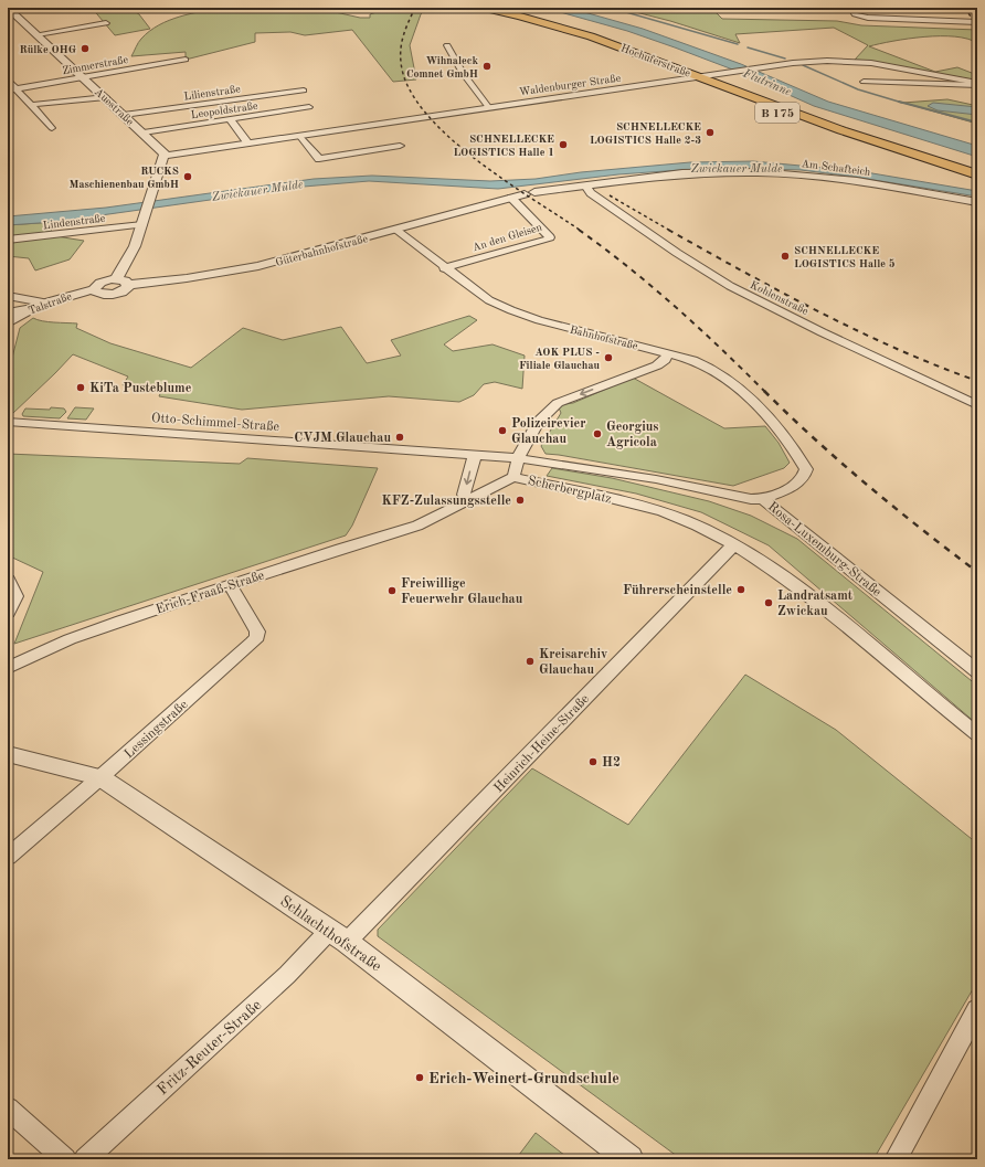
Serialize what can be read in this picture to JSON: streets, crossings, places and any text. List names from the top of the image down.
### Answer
{
  "streets": {
    "main road": ["Hochuferstraße", "B 175"],
    "street": [
      "Zimmerstraße",
      "Waldenburger Straße",
      "Lilienstraße",
      "Auestraße",
      "Leopoldstraße",
      "Am Schafteich",
      "Lindenstraße",
      "An den Gleisen",
      "Güterbahnhofstraße",
      "Kohlenstraße",
      "Talstraße",
      "Bahnhofstraße",
      "Otto-Schimmel-Straße",
      "Scherbergplatz",
      "Rosa-Luxemburg-Straße",
      "Erich-Fraaß-Straße",
      "Lessingstraße",
      "Heinrich-Heine-Straße",
      "Schlachthofstraße",
      "Fritz-Reuter-Straße"
    ]
  },
  "crossings": [
    ["Hochuferstraße", "Waldenburger Straße"],
    ["Hochuferstraße", "B 175"],
    ["Zimmerstraße", "Auestraße"],
    ["Waldenburger Straße", "Auestraße"],
    ["Waldenburger Straße", "B 175"],
    ["Lilienstraße", "Auestraße"],
    ["Auestraße", "Leopoldstraße"],
    ["Am Schafteich", "Güterbahnhofstraße"],
    ["Am Schafteich", "Kohlenstraße"],
    ["An den Gleisen", "Güterbahnhofstraße"],
    ["An den Gleisen", "Bahnhofstraße"],
    ["Güterbahnhofstraße", "Bahnhofstraße"],
    ["Bahnhofstraße", "Rosa-Luxemburg-Straße"],
    ["Otto-Schimmel-Straße", "Scherbergplatz"],
    ["Scherbergplatz", "Rosa-Luxemburg-Straße"],
    ["Scherbergplatz", "Erich-Fraaß-Straße"],
    ["Scherbergplatz", "Heinrich-Heine-Straße"],
    ["Erich-Fraaß-Straße", "Lessingstraße"],
    ["Lessingstraße", "Schlachthofstraße"],
    ["Heinrich-Heine-Straße", "Schlachthofstraße"],
    ["Heinrich-Heine-Straße", "Fritz-Reuter-Straße"],
    ["Schlachthofstraße", "Fritz-Reuter-Straße"]
  ],
  "water": ["Flutrinne", "Zwickauer Mulde"],
  "places": [
    "Rülke OHG",
    "Wihnaleck Comnet GmbH",
    "SCHNELLECKE LOGISTICS Halle 2-3",
    "SCHNELLECKE LOGISTICS Halle 1",
    "RUCKS Maschienenbau GmbH",
    "SCHNELLECKE LOGISTICS Halle 5",
    "AOK PLUS - Filiale Glauchau",
    "KiTa Pusteblume",
    "Polizeirevier Glauchau",
    "Georgius Agricola",
    "CVJM Glauchau",
    "KFZ-Zulassungsstelle",
    "Führerscheinstelle",
    "Freiwillige Feuerwehr Glauchau",
    "Landratsamt Zwickau",
    "Kreisarchiv Glauchau",
    "H2",
    "Erich-Weinert-Grundschule"
  ]
}
